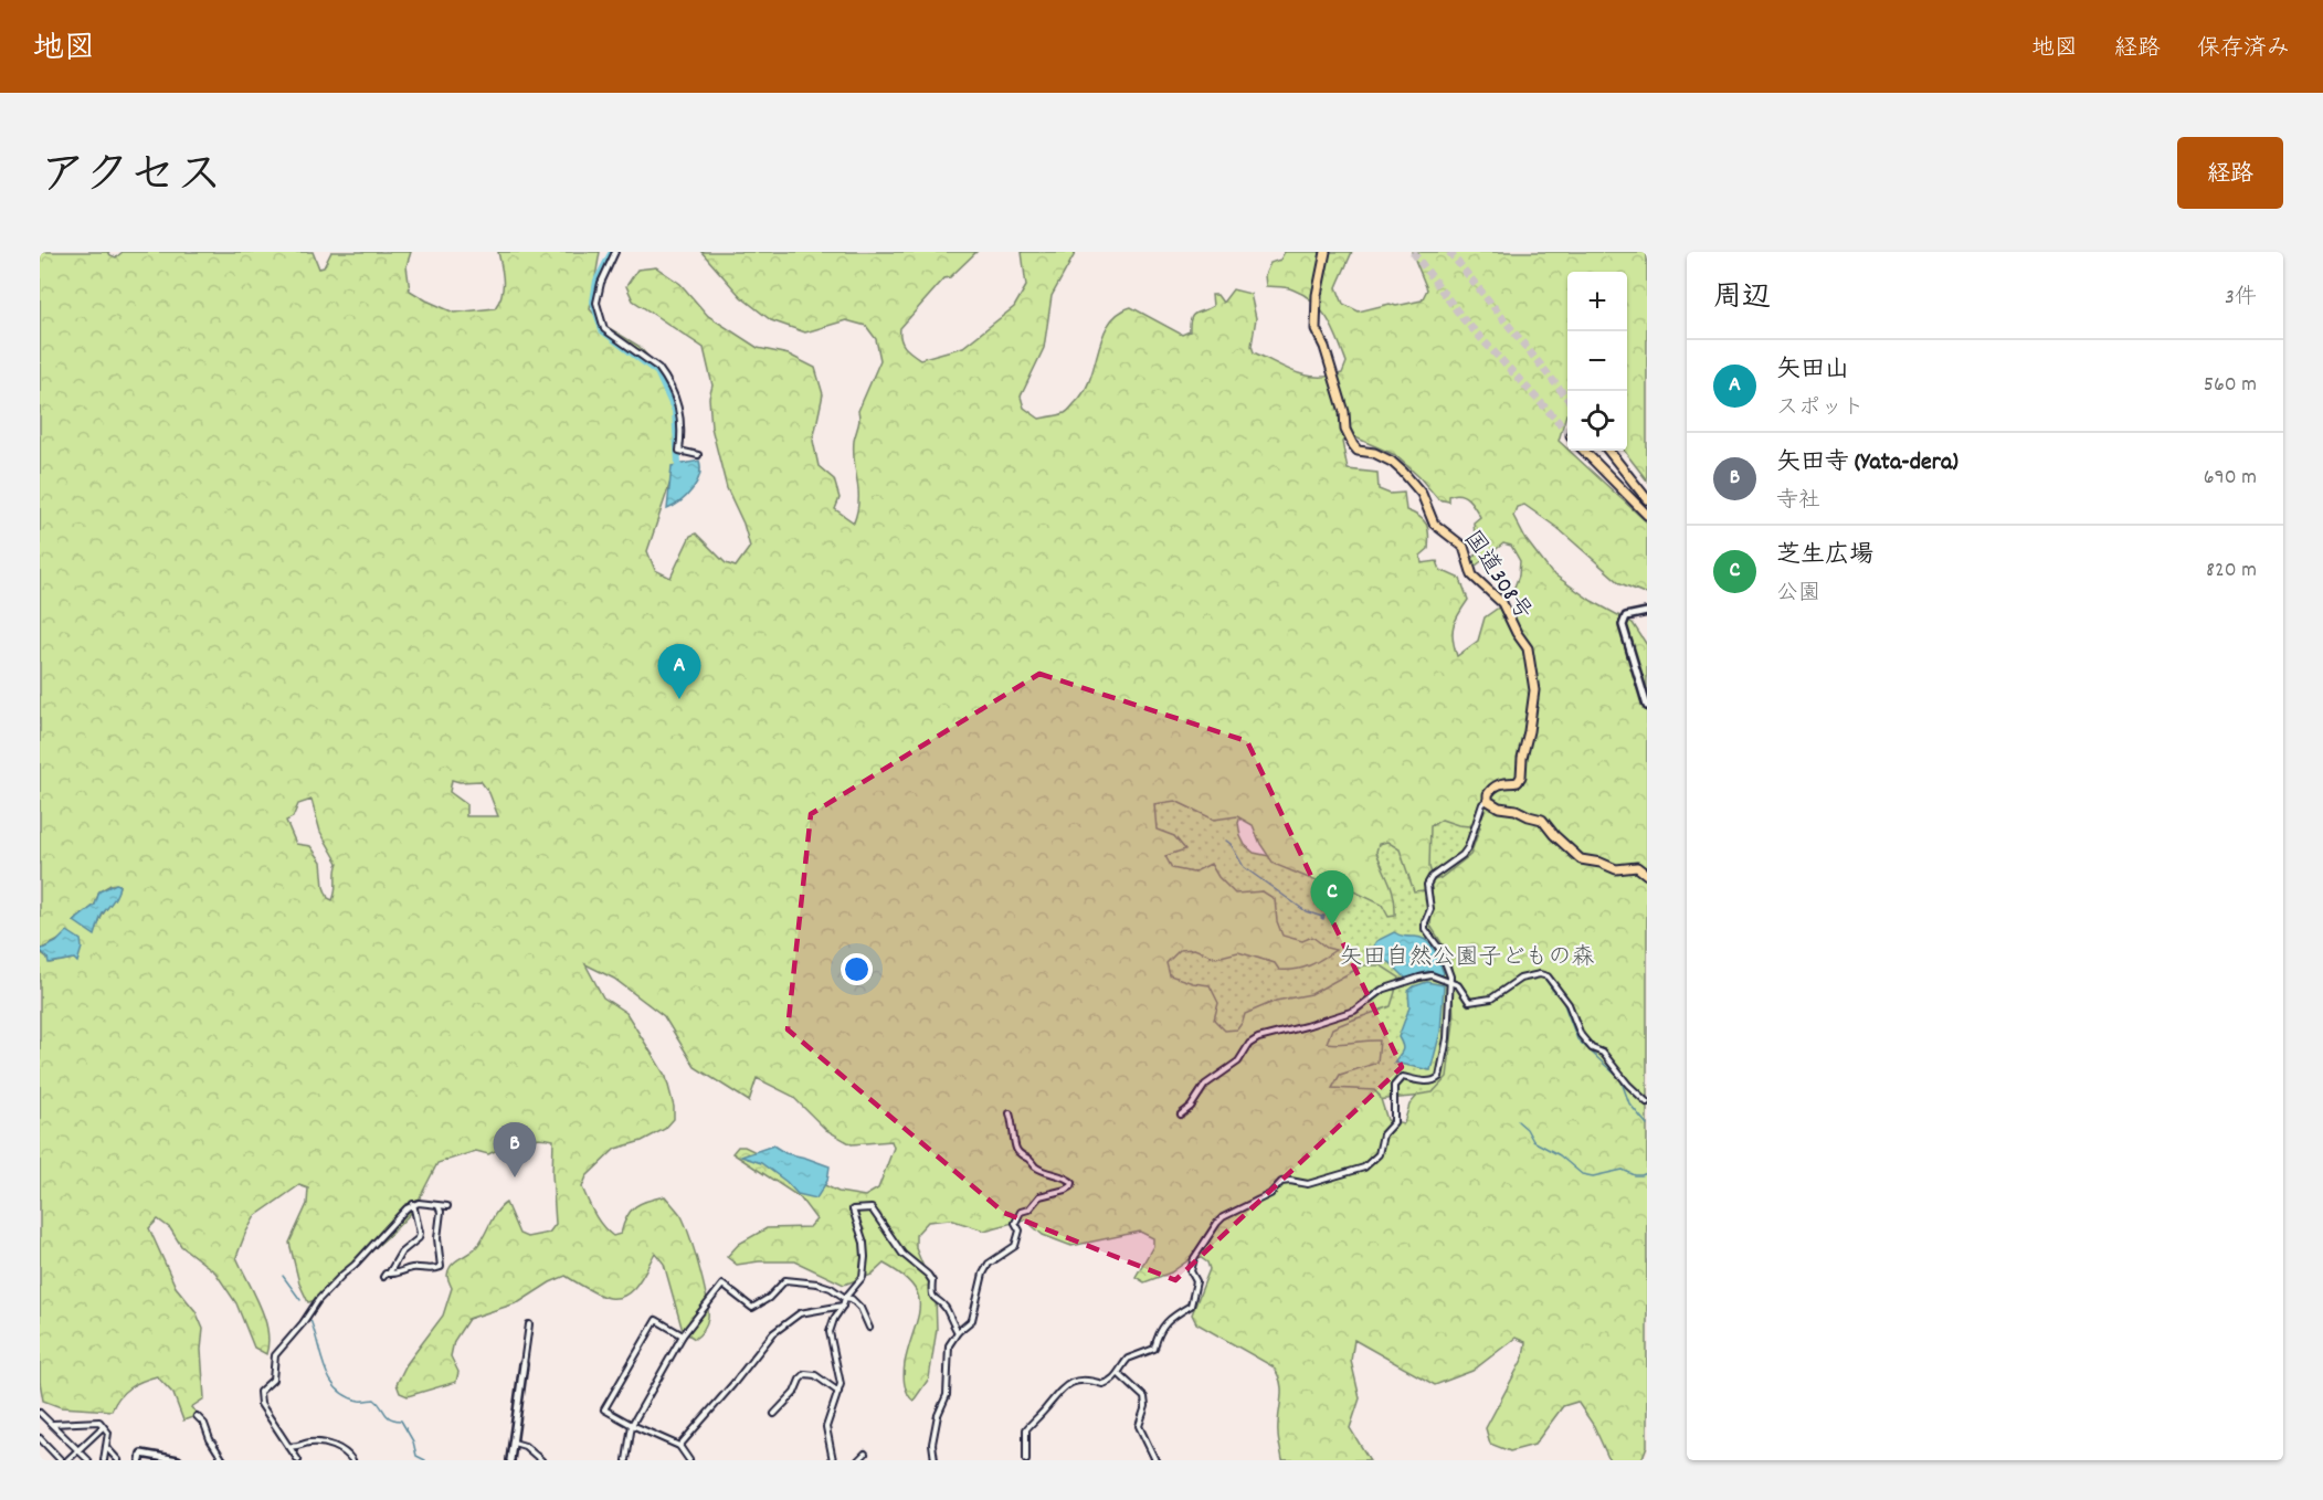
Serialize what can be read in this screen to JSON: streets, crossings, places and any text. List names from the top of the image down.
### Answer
{
  "streets": {
    "highway": ["国道308号"]
  },
  "parks": ["矢田自然公園子どもの森"],
  "page": {
    "header": "地図",
    "nav": ["地図", "経路", "保存済み"],
    "title": "アクセス",
    "buttons": "経路",
    "heading": ["周辺", "3件"],
    "map_buttons": ["+", "−"],
    "list": [
      {
        "mark": "A",
        "name": "矢田山",
        "note": "スポット",
        "value": "560 m"
      },
      {
        "mark": "B",
        "name": "矢田寺 (Yata-dera)",
        "note": "寺社",
        "value": "690 m"
      },
      {
        "mark": "C",
        "name": "芝生広場",
        "note": "公園",
        "value": "820 m"
      }
    ],
    "pins": ["A", "C", "B"]
  }
}
